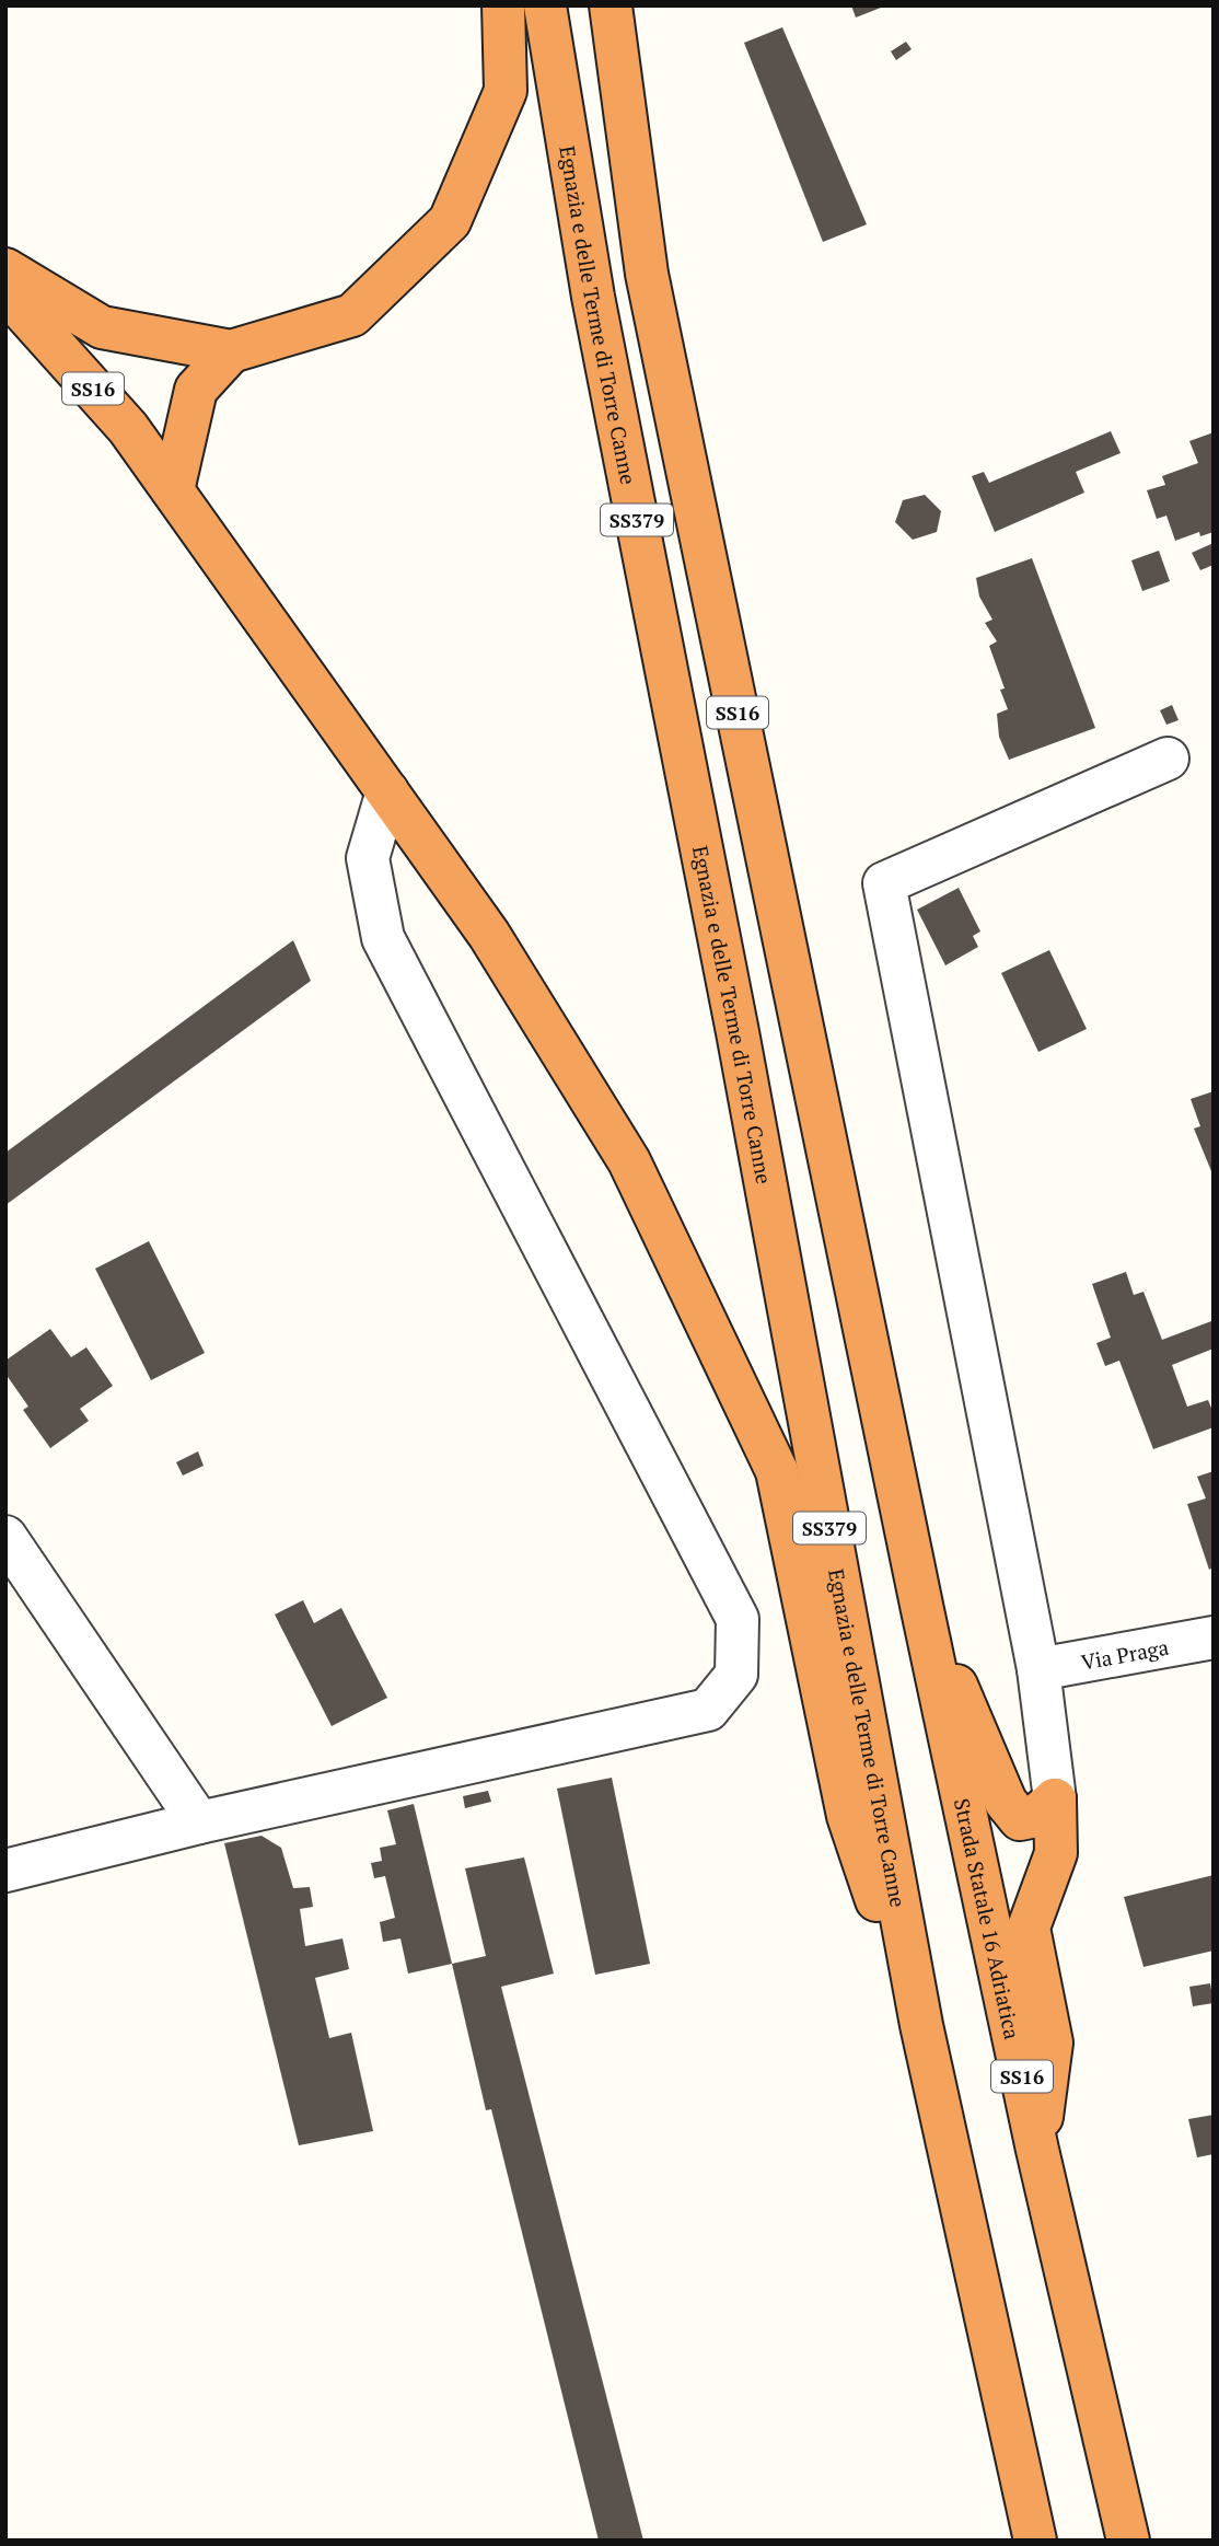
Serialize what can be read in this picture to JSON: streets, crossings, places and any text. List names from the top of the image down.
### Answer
{
  "streets": {
    "highway": [
      "Egnazia e delle Terme di Torre Canne",
      "SS16",
      "SS379",
      "Strada Statale 16 Adriatica"
    ],
    "street": ["Via Praga"]
  },
  "crossings": [
    ["Egnazia e delle Terme di Torre Canne", "SS16"],
    ["SS16", "Strada Statale 16 Adriatica"]
  ]
}
